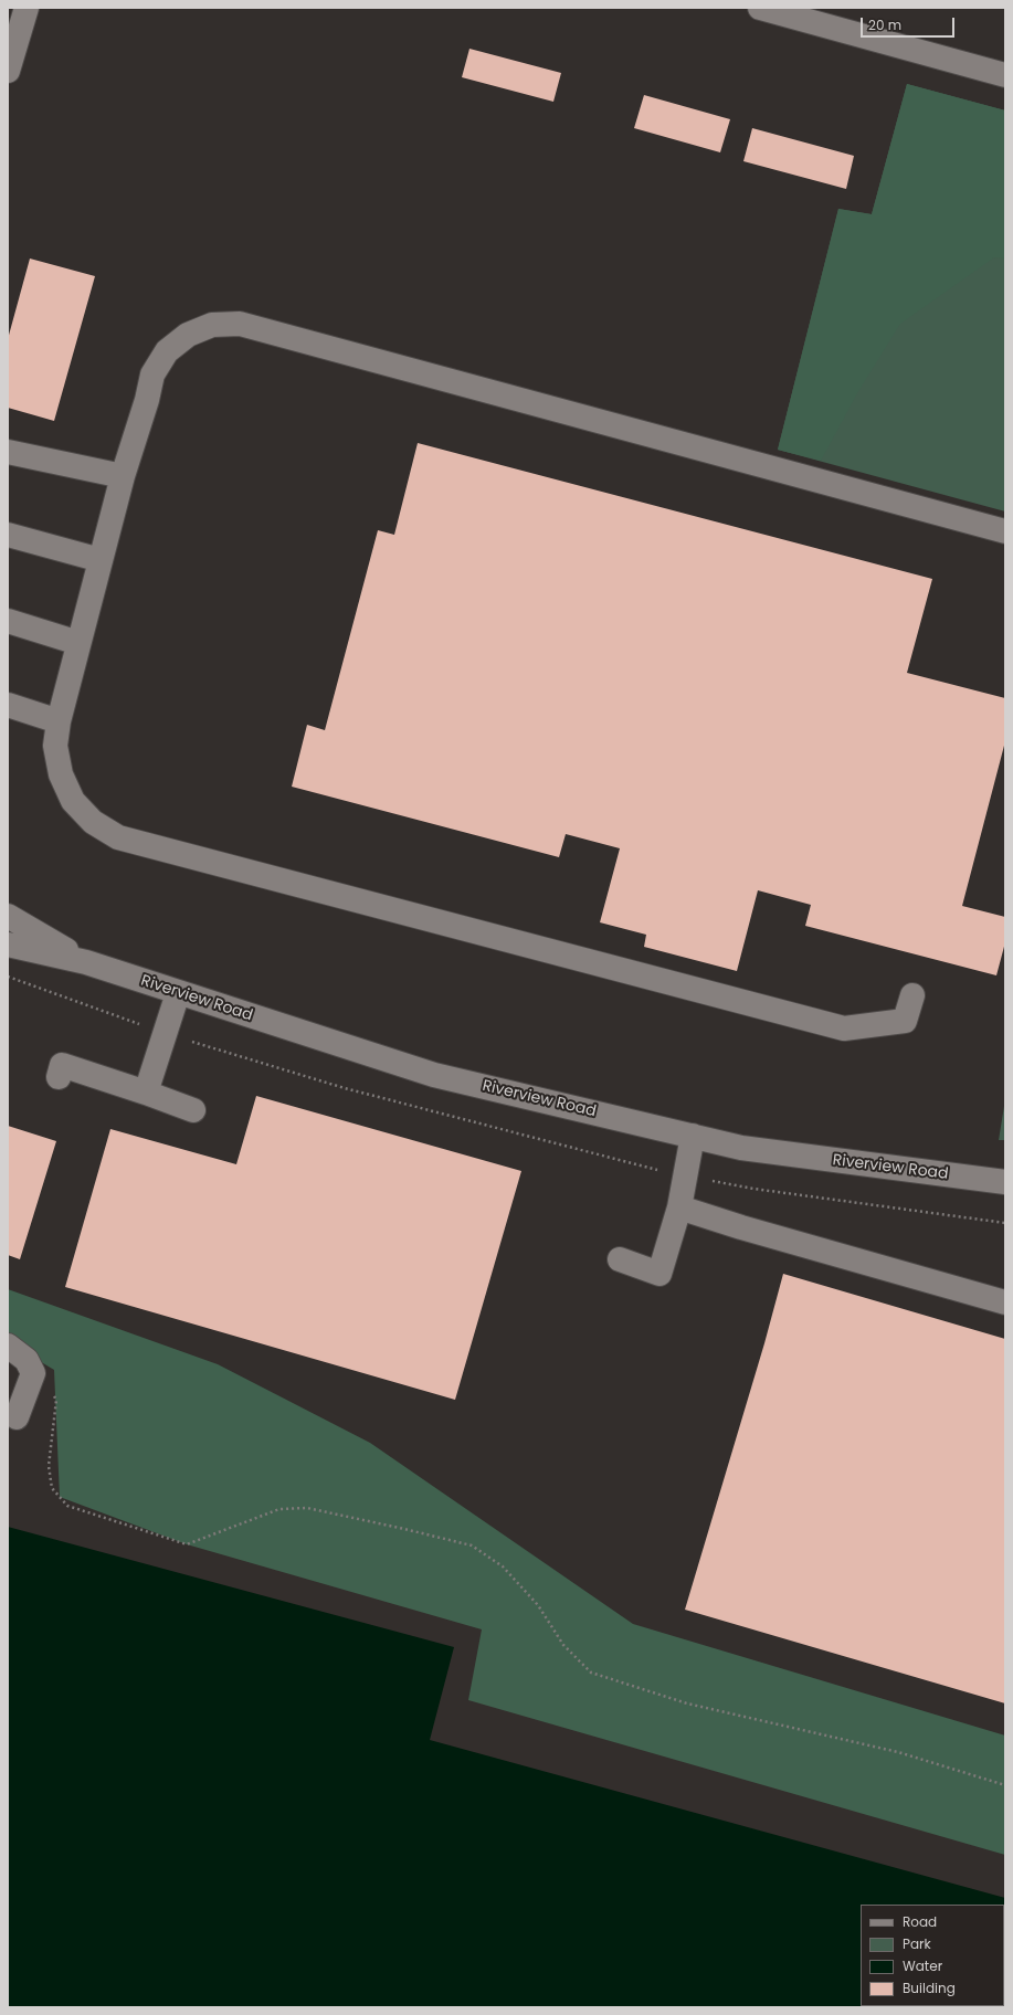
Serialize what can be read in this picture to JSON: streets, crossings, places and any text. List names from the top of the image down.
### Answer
{
  "streets": {
    "street": ["Riverview Road"]
  },
  "legend": [
    "Road",
    "Park",
    "Water",
    "Building"
  ],
  "scale_bar": "20 m"
}
